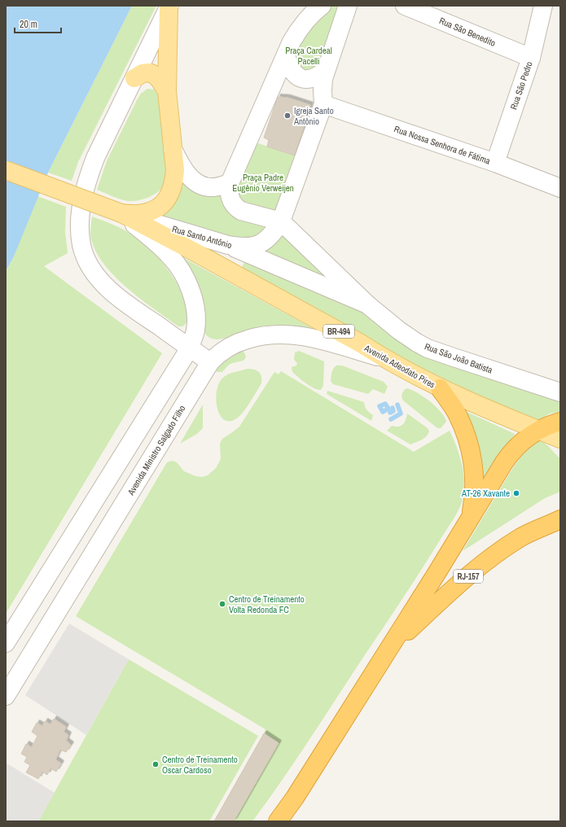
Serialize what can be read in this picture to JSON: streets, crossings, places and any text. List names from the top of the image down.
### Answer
{
  "streets": {
    "highway": ["RJ-157"],
    "main road": ["BR-494", "Avenida Adeodato Pires"],
    "street": [
      "Rua São Benedito",
      "Rua São Pedro",
      "Rua Nossa Senhora de Fátima",
      "Rua Santo Antônio",
      "Rua São João Batista",
      "Avenida Ministro Salgado Filho"
    ]
  },
  "crossings": [
    ["Rua São Benedito", "Rua São Pedro"],
    ["Rua São Pedro", "Rua Nossa Senhora de Fátima"],
    ["Rua Nossa Senhora de Fátima", "Rua Santo Antônio"],
    ["Rua Santo Antônio", "Rua São João Batista"],
    ["Rua Santo Antônio", "Avenida Adeodato Pires"],
    ["BR-494", "Avenida Adeodato Pires"],
    ["Avenida Adeodato Pires", "Avenida Ministro Salgado Filho"]
  ],
  "parks": ["Praça Cardeal Pacelli", "Praça Padre Eugênio Verweijen"],
  "places": [
    "Igreja Santo Antônio",
    "AT-26 Xavante",
    "Centro de Treinamento Volta Redonda FC",
    "Centro de Treinamento Oscar Cardoso"
  ],
  "scale_bar": "20 m"
}
